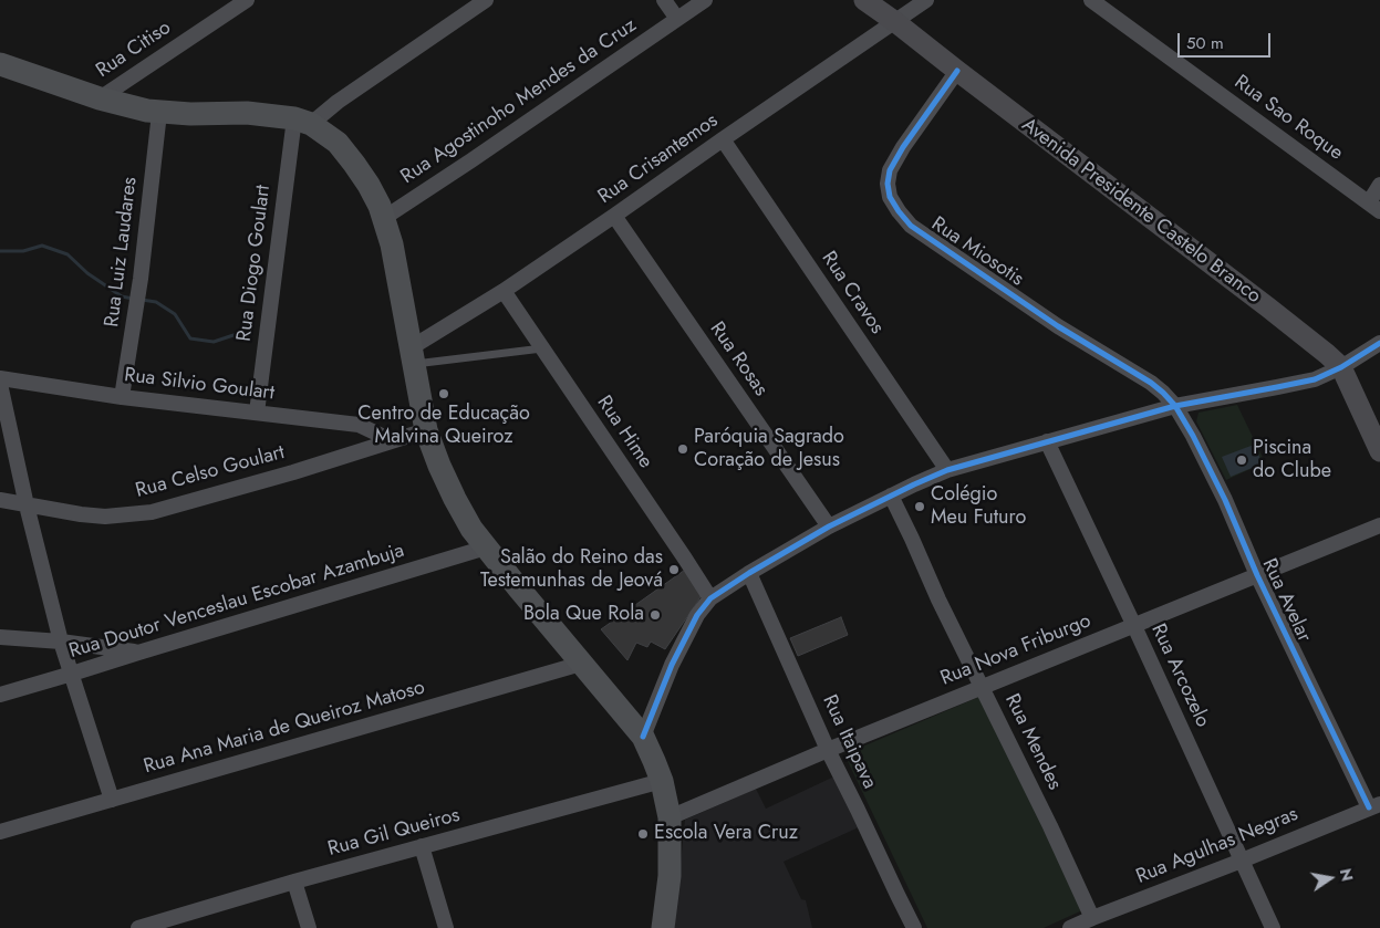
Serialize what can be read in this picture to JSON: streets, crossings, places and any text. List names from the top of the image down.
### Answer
{
  "streets": {
    "street": [
      "Rua Citiso",
      "Rua Agostinoho Mendes da Cruz",
      "Rua Sao Roque",
      "Rua Crisantemos",
      "Avenida Presidente Castelo Branco",
      "Rua Luiz Laudares",
      "Rua Miosotis",
      "Rua Diogo Goulart",
      "Rua Cravos",
      "Rua Rosas",
      "Rua Silvio Goulart",
      "Rua Hime",
      "Rua Celso Goulart",
      "Rua Avelar",
      "Rua Doutor Venceslau Escobar Azambuja",
      "Rua Nova Friburgo",
      "Rua Arcozelo",
      "Rua Ana Maria de Queiroz Matoso",
      "Rua Itaipava",
      "Rua Mendes",
      "Rua Gil Queiros",
      "Rua Agulhas Negras"
    ]
  },
  "crossings": [
    ["Rua Crisantemos", "Avenida Presidente Castelo Branco"],
    ["Rua Crisantemos", "Rua Cravos"],
    ["Rua Crisantemos", "Rua Rosas"],
    ["Rua Crisantemos", "Rua Hime"],
    ["Avenida Presidente Castelo Branco", "Rua Miosotis"],
    ["Rua Luiz Laudares", "Rua Silvio Goulart"],
    ["Rua Miosotis", "Rua Avelar"],
    ["Rua Diogo Goulart", "Rua Silvio Goulart"],
    ["Rua Silvio Goulart", "Rua Celso Goulart"],
    ["Rua Avelar", "Rua Nova Friburgo"],
    ["Rua Avelar", "Rua Agulhas Negras"],
    ["Rua Nova Friburgo", "Rua Arcozelo"],
    ["Rua Nova Friburgo", "Rua Itaipava"],
    ["Rua Nova Friburgo", "Rua Mendes"],
    ["Rua Arcozelo", "Rua Agulhas Negras"],
    ["Rua Mendes", "Rua Agulhas Negras"]
  ],
  "places": [
    "Centro de Educação Malvina Queiroz",
    "Paróquia Sagrado Coração de Jesus",
    "Piscina do Clube",
    "Colégio Meu Futuro",
    "Salão do Reino das Testemunhas de Jeová",
    "Bola Que Rola",
    "Escola Vera Cruz"
  ],
  "scale_bar": "50 m",
  "north": "right"
}
